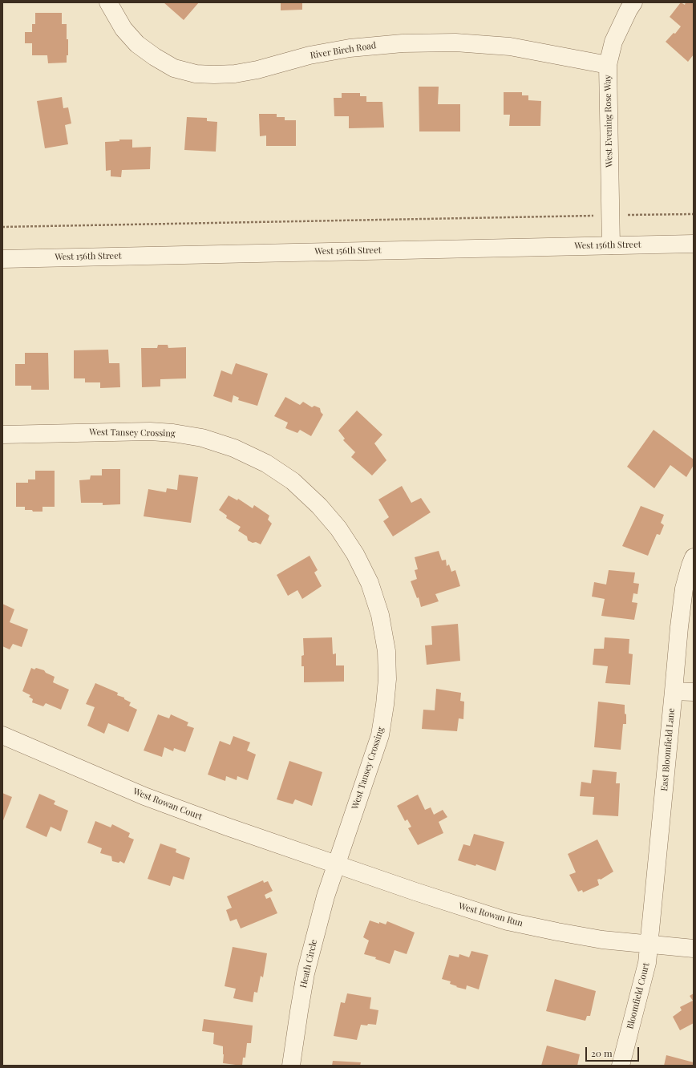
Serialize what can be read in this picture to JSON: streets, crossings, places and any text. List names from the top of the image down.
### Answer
{
  "streets": {
    "street": [
      "River Birch Road",
      "West Evening Rose Way",
      "West 156th Street",
      "West Tansey Crossing",
      "East Bloomfield Lane",
      "West Rowan Court",
      "West Rowan Run",
      "Heath Circle",
      "Bloomfield Court"
    ]
  },
  "crossings": [
    ["River Birch Road", "West Evening Rose Way"],
    ["West Evening Rose Way", "West 156th Street"],
    ["West Tansey Crossing", "West Rowan Court"],
    ["West Tansey Crossing", "West Rowan Run"],
    ["West Tansey Crossing", "Heath Circle"],
    ["East Bloomfield Lane", "West Rowan Run"],
    ["East Bloomfield Lane", "Bloomfield Court"],
    ["West Rowan Court", "West Rowan Run"],
    ["West Rowan Court", "Heath Circle"],
    ["West Rowan Run", "Heath Circle"],
    ["West Rowan Run", "Bloomfield Court"]
  ],
  "scale_bar": "20 m"
}
